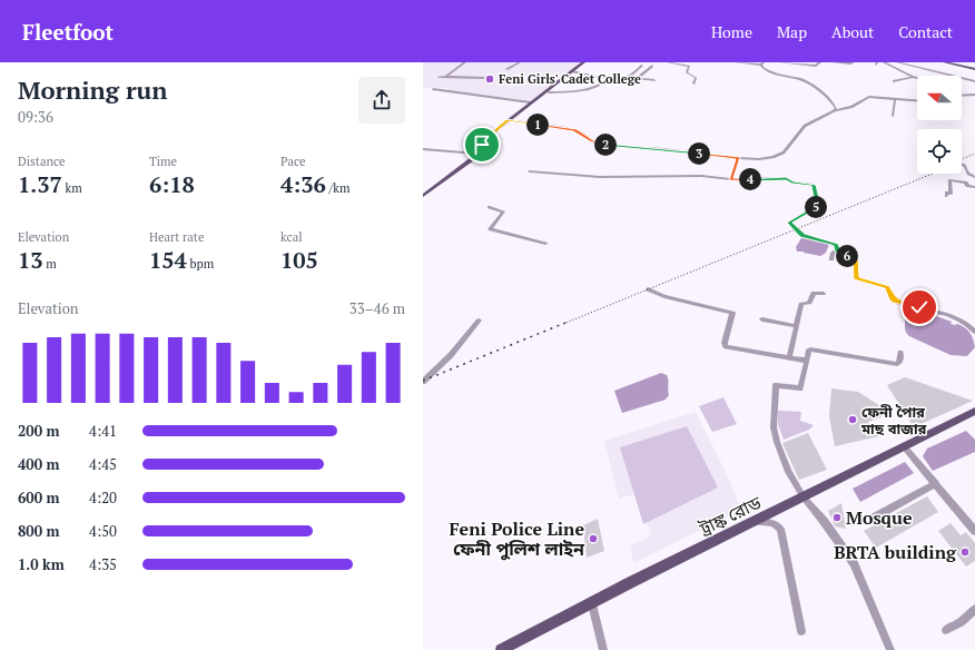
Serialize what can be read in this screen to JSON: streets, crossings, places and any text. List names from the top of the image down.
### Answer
{
  "streets": {
    "main road": ["ট্রাঙ্ক রোড"]
  },
  "places": [
    "Feni Girls' Cadet College",
    "ফেনী পৈার মাছ বাজার",
    "Mosque",
    "Feni Police Line ফেনী পুলিশ লাইন",
    "BRTA building"
  ],
  "north": "left",
  "page": {
    "header": "Fleetfoot",
    "nav": [
      "Home",
      "Map",
      "About",
      "Contact"
    ],
    "heading": ["Morning run", "09:36"],
    "pins": [
      "1",
      "2",
      "3",
      "4",
      "5",
      "6"
    ],
    "stats": [
      ["Distance", "1.37 km"],
      ["Time", "6:18"],
      ["Pace", "4:36 /km"],
      ["Elevation", "13 m"],
      ["Heart rate", "154 bpm"],
      ["kcal", "105"]
    ],
    "chart": ["Elevation", "33–46 m"],
    "list": [
      {
        "name": "200 m",
        "note": "4:41"
      },
      {
        "name": "400 m",
        "note": "4:45"
      },
      {
        "name": "600 m",
        "note": "4:20"
      },
      {
        "name": "800 m",
        "note": "4:50"
      },
      {
        "name": "1.0 km",
        "note": "4:35"
      }
    ]
  }
}
